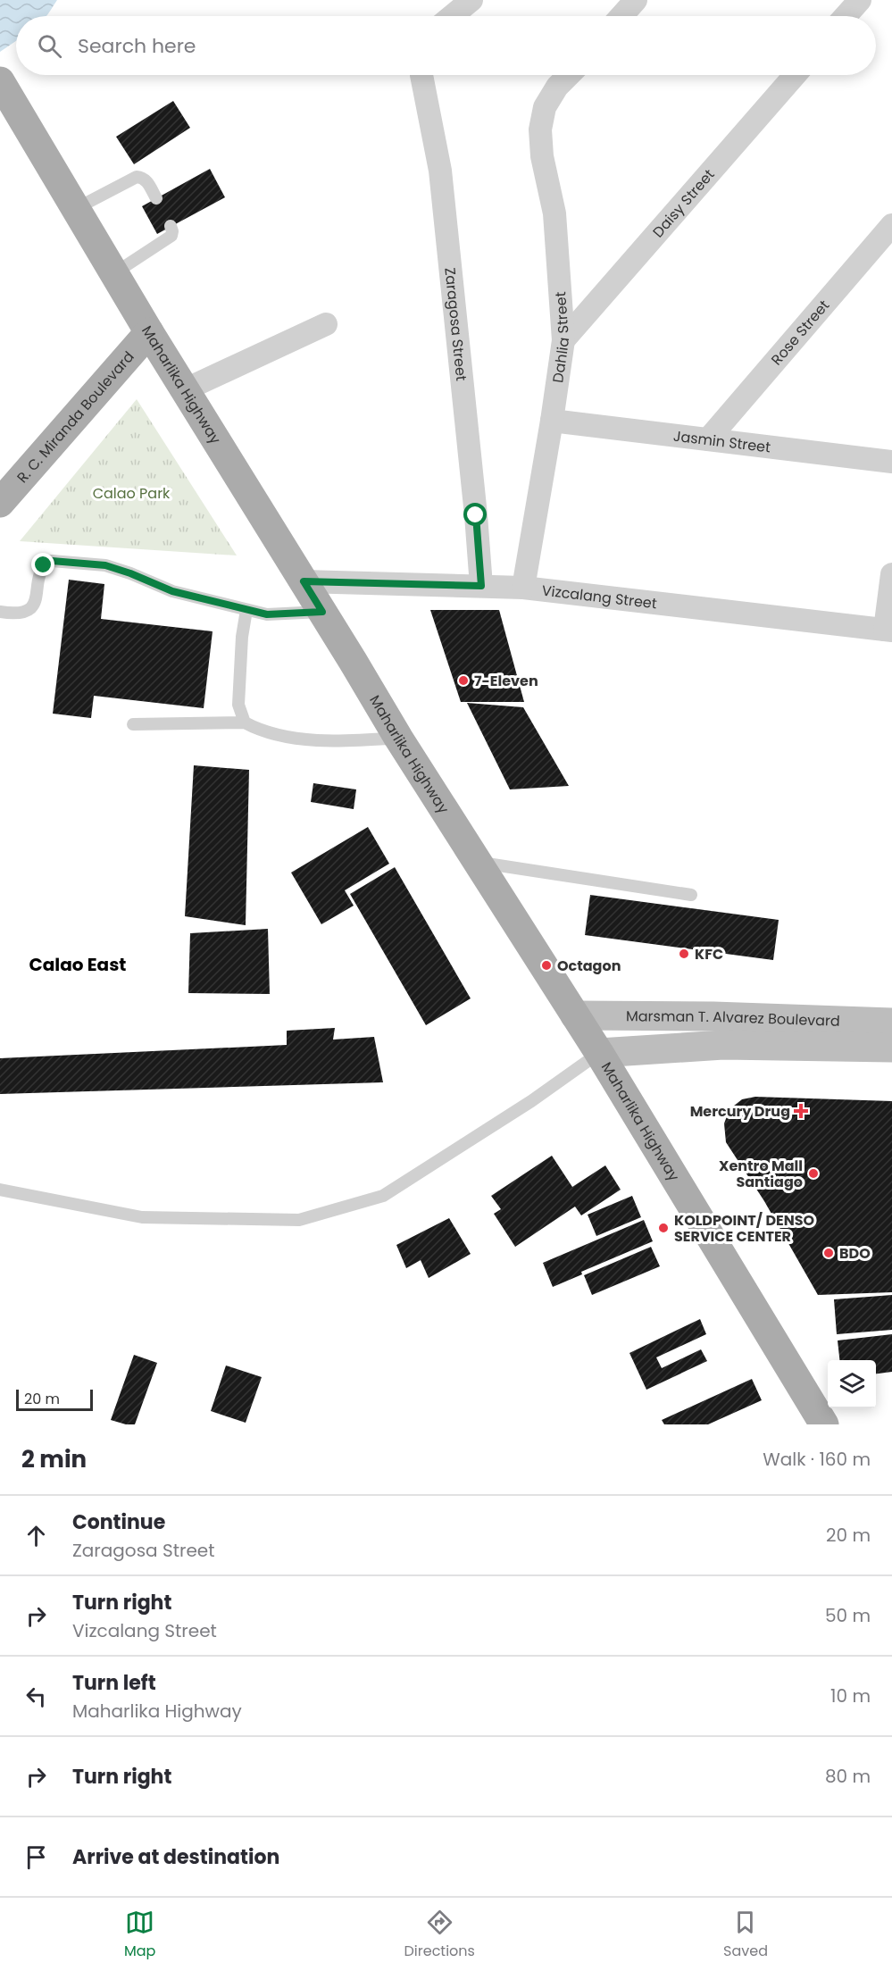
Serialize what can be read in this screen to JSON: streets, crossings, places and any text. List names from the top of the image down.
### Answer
{
  "streets": {
    "main road": ["Maharlika Highway", "R. C. Miranda Boulevard"],
    "street": [
      "Daisy Street",
      "Zaragosa Street",
      "Rose Street",
      "Dahlia Street",
      "Jasmin Street",
      "Vizcalang Street",
      "Marsman T. Alvarez Boulevard"
    ]
  },
  "crossings": [
    ["Daisy Street", "Dahlia Street"],
    ["Zaragosa Street", "Vizcalang Street"],
    ["Rose Street", "Jasmin Street"],
    ["Dahlia Street", "Jasmin Street"],
    ["Dahlia Street", "Vizcalang Street"],
    ["Maharlika Highway", "R. C. Miranda Boulevard"],
    ["Maharlika Highway", "Vizcalang Street"],
    ["Maharlika Highway", "Marsman T. Alvarez Boulevard"]
  ],
  "districts": ["Calao East"],
  "parks": ["Calao Park"],
  "places": {
    "other": [
      "7-Eleven",
      "KFC",
      "Octagon",
      "Xentro Mall Santiago",
      "KOLDPOINT/ DENSO SERVICE CENTER",
      "BDO"
    ],
    "health": ["Mercury Drug"]
  },
  "scale_bar": "20 m",
  "page": {
    "search": "Search here",
    "scale": "20 m",
    "heading": ["2 min", "Walk · 160 m"],
    "list": [
      ["Continue", "Zaragosa Street", "20 m"],
      ["Turn right", "Vizcalang Street", "50 m"],
      ["Turn left", "Maharlika Highway", "10 m"],
      ["Turn right", "80 m"],
      "Arrive at destination"
    ],
    "nav": ["Map", "Directions", "Saved"]
  }
}
